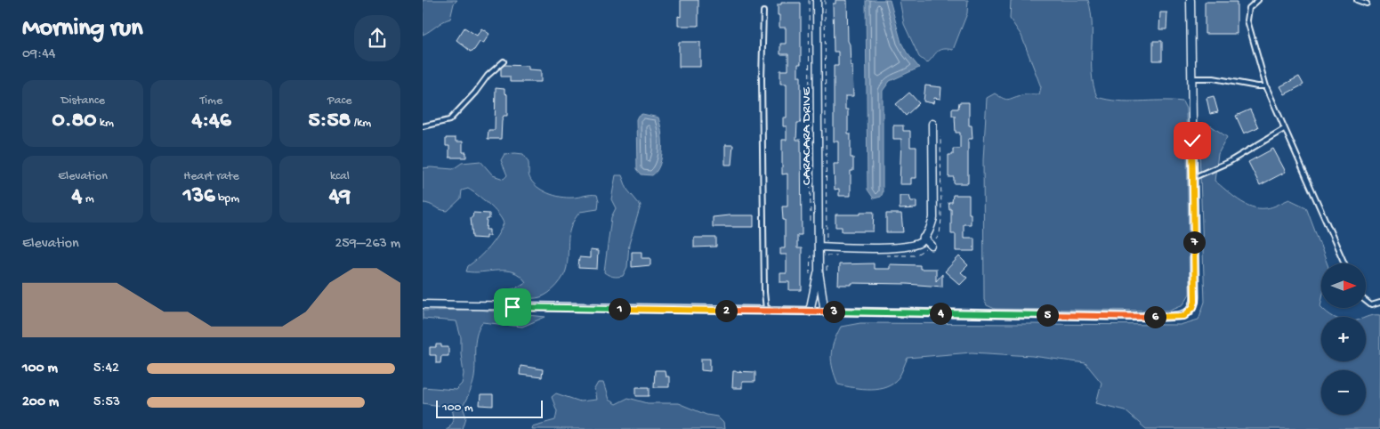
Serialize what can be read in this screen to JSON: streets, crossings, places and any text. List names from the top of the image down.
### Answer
{
  "streets": {
    "street": ["CARACARA DRIVE"]
  },
  "scale_bar": "100 m",
  "north": "right",
  "page": {
    "heading": ["Morning run", "09:44"],
    "stats": [
      ["Distance", "0.80 km"],
      ["Time", "4:46"],
      ["Pace", "5:58 /km"],
      ["Elevation", "4 m"],
      ["Heart rate", "136 bpm"],
      ["kcal", "49"]
    ],
    "chart": ["Elevation", "259–263 m"],
    "pins": [
      "7",
      "1",
      "2",
      "3",
      "4",
      "5",
      "6"
    ],
    "map_buttons": ["+", "−"],
    "list": [
      {
        "name": "100 m",
        "note": "5:42"
      },
      {
        "name": "200 m",
        "note": "5:53"
      }
    ],
    "scale": "100 m"
  }
}
